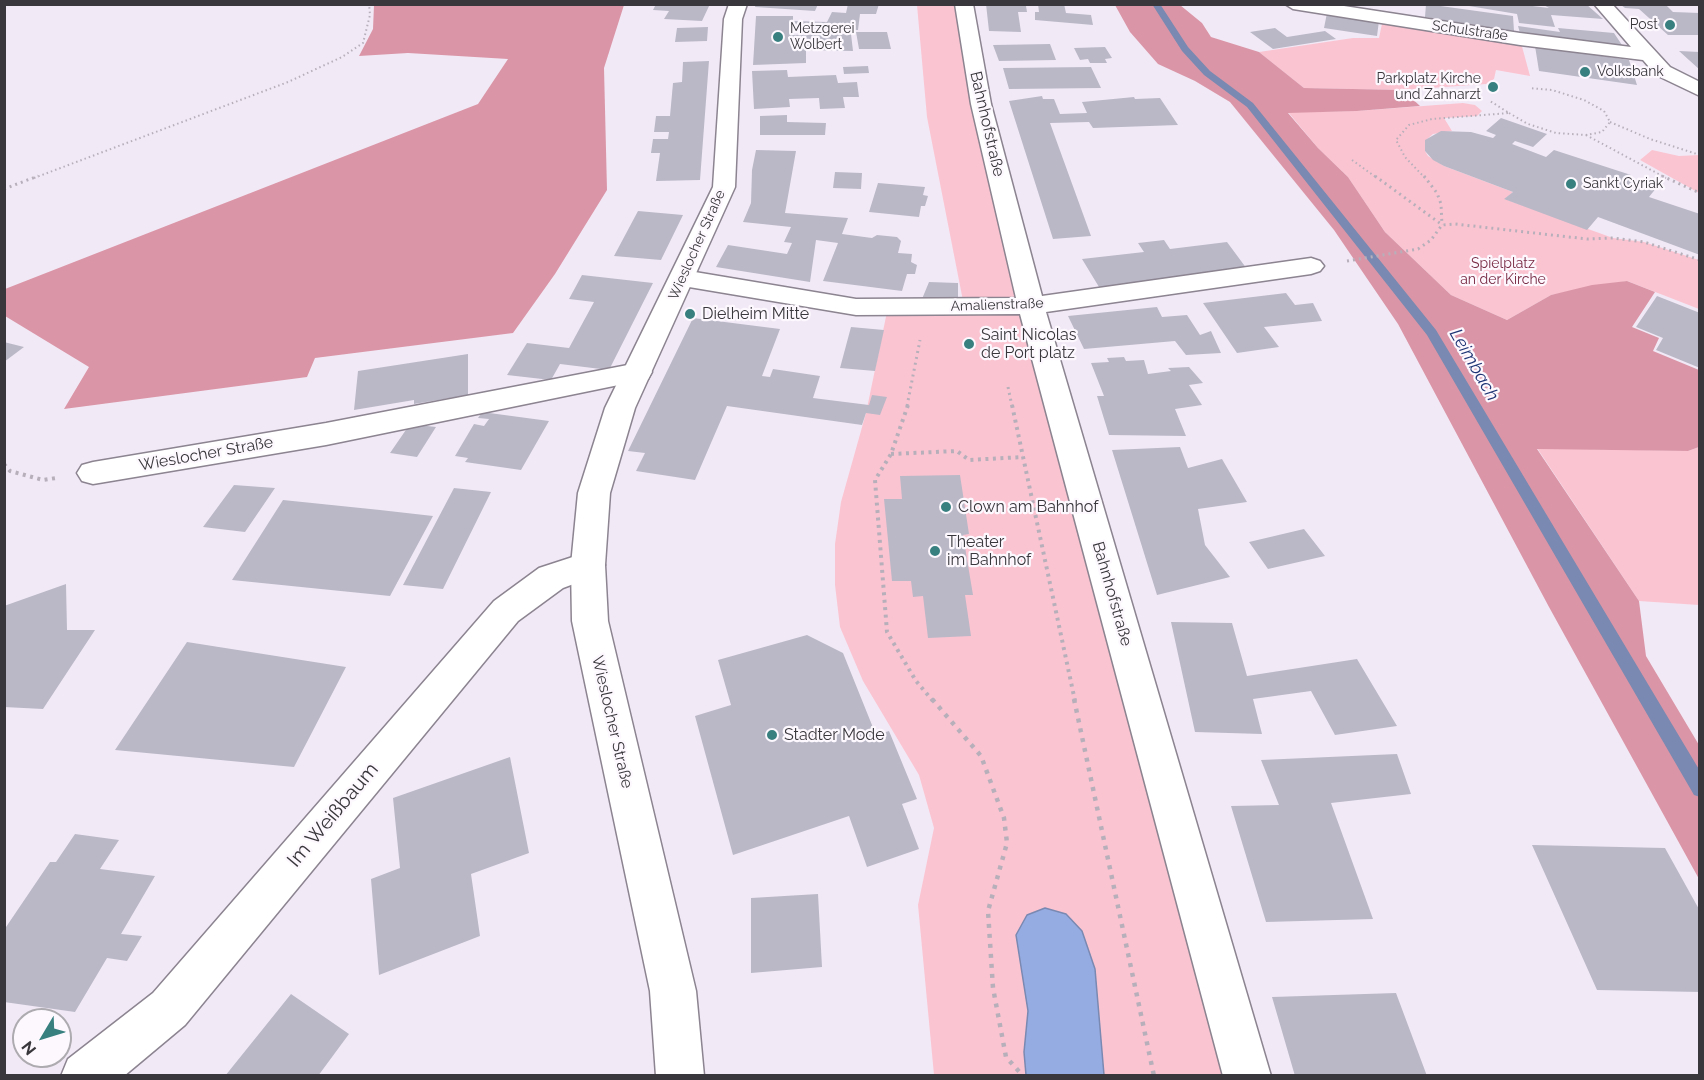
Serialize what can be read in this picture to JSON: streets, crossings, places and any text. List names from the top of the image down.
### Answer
{
  "streets": {
    "street": [
      "Schulstraße",
      "Bahnhofstraße",
      "Wieslocher Straße",
      "Amalienstraße",
      "Im Weißbaum"
    ]
  },
  "crossings": [
    ["Bahnhofstraße", "Amalienstraße"],
    ["Wieslocher Straße", "Amalienstraße"],
    ["Wieslocher Straße", "Im Weißbaum"]
  ],
  "water": ["Leimbach"],
  "parks": ["Spielplatz an der Kirche"],
  "places": [
    "Post",
    "Metzgerei Wolbert",
    "Volksbank",
    "Parkplatz Kirche und Zahnarzt",
    "Sankt Cyriak",
    "Dielheim Mitte",
    "Saint Nicolas de Port platz",
    "Clown am Bahnhof",
    "Theater im Bahnhof",
    "Stadter Mode"
  ],
  "north": "bottom left"
}
